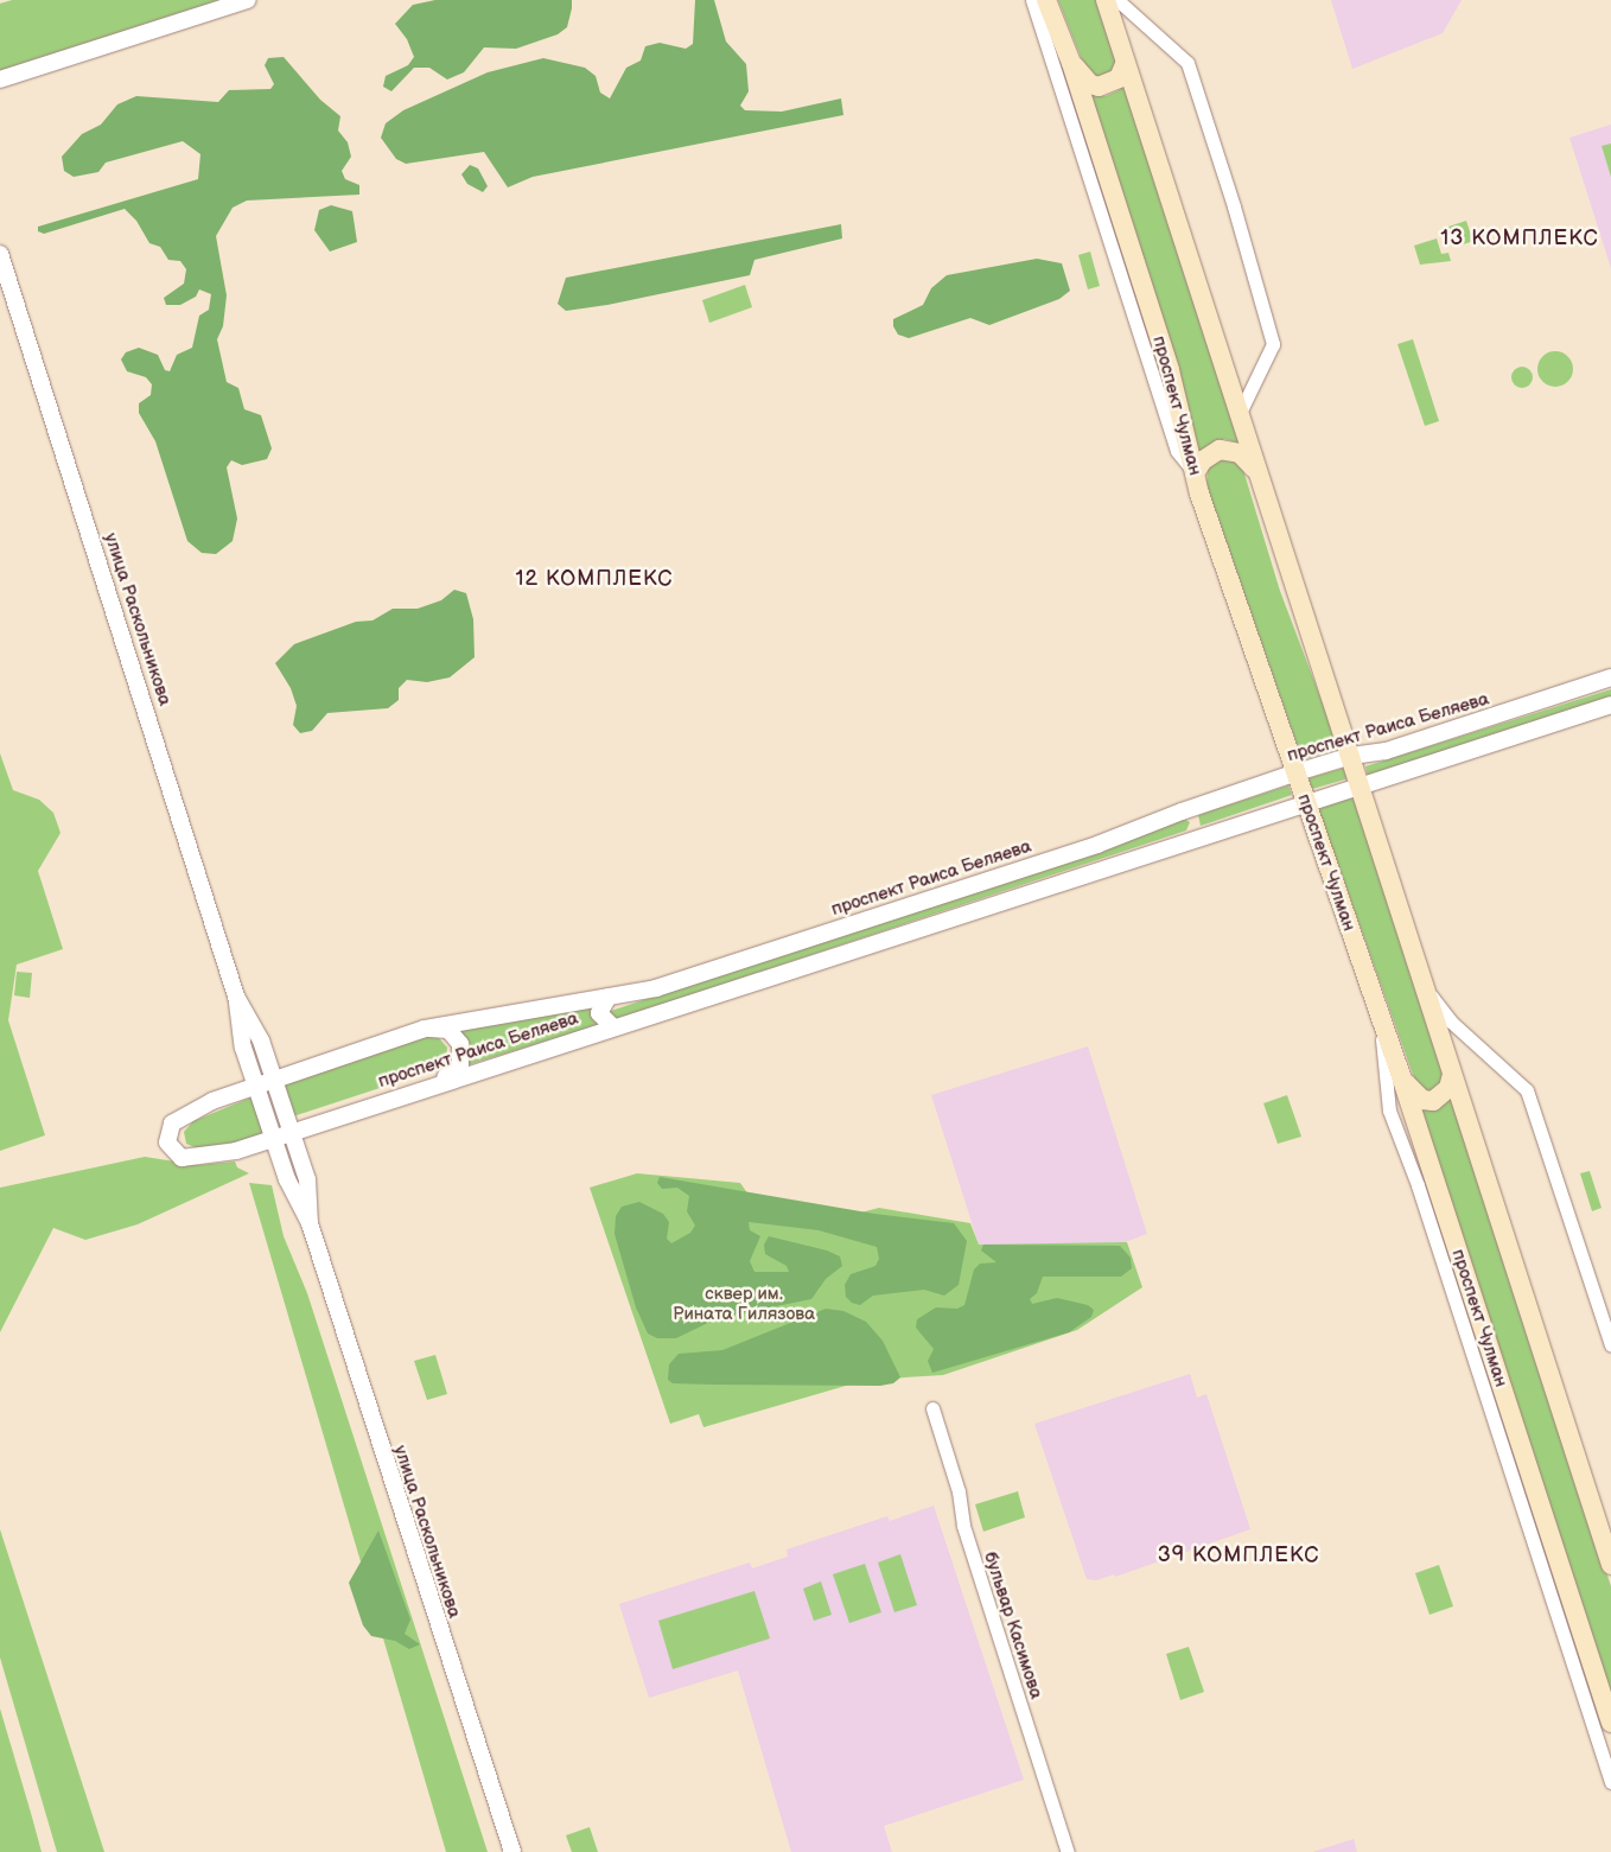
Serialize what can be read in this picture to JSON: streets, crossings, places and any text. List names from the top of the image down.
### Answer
{
  "streets": {
    "main road": ["проспект Чулман"],
    "street": ["улица Раскольникова", "проспект Раиса Беляева", "бульвар Касимова"]
  },
  "crossings": [
    ["проспект Чулман", "проспект Раиса Беляева"],
    ["улица Раскольникова", "проспект Раиса Беляева"]
  ],
  "districts": ["13 КОМПЛЕКС", "12 КОМПЛЕКС", "39 КОМПЛЕКС"],
  "parks": ["сквер им. Рината Гилязова"]
}
